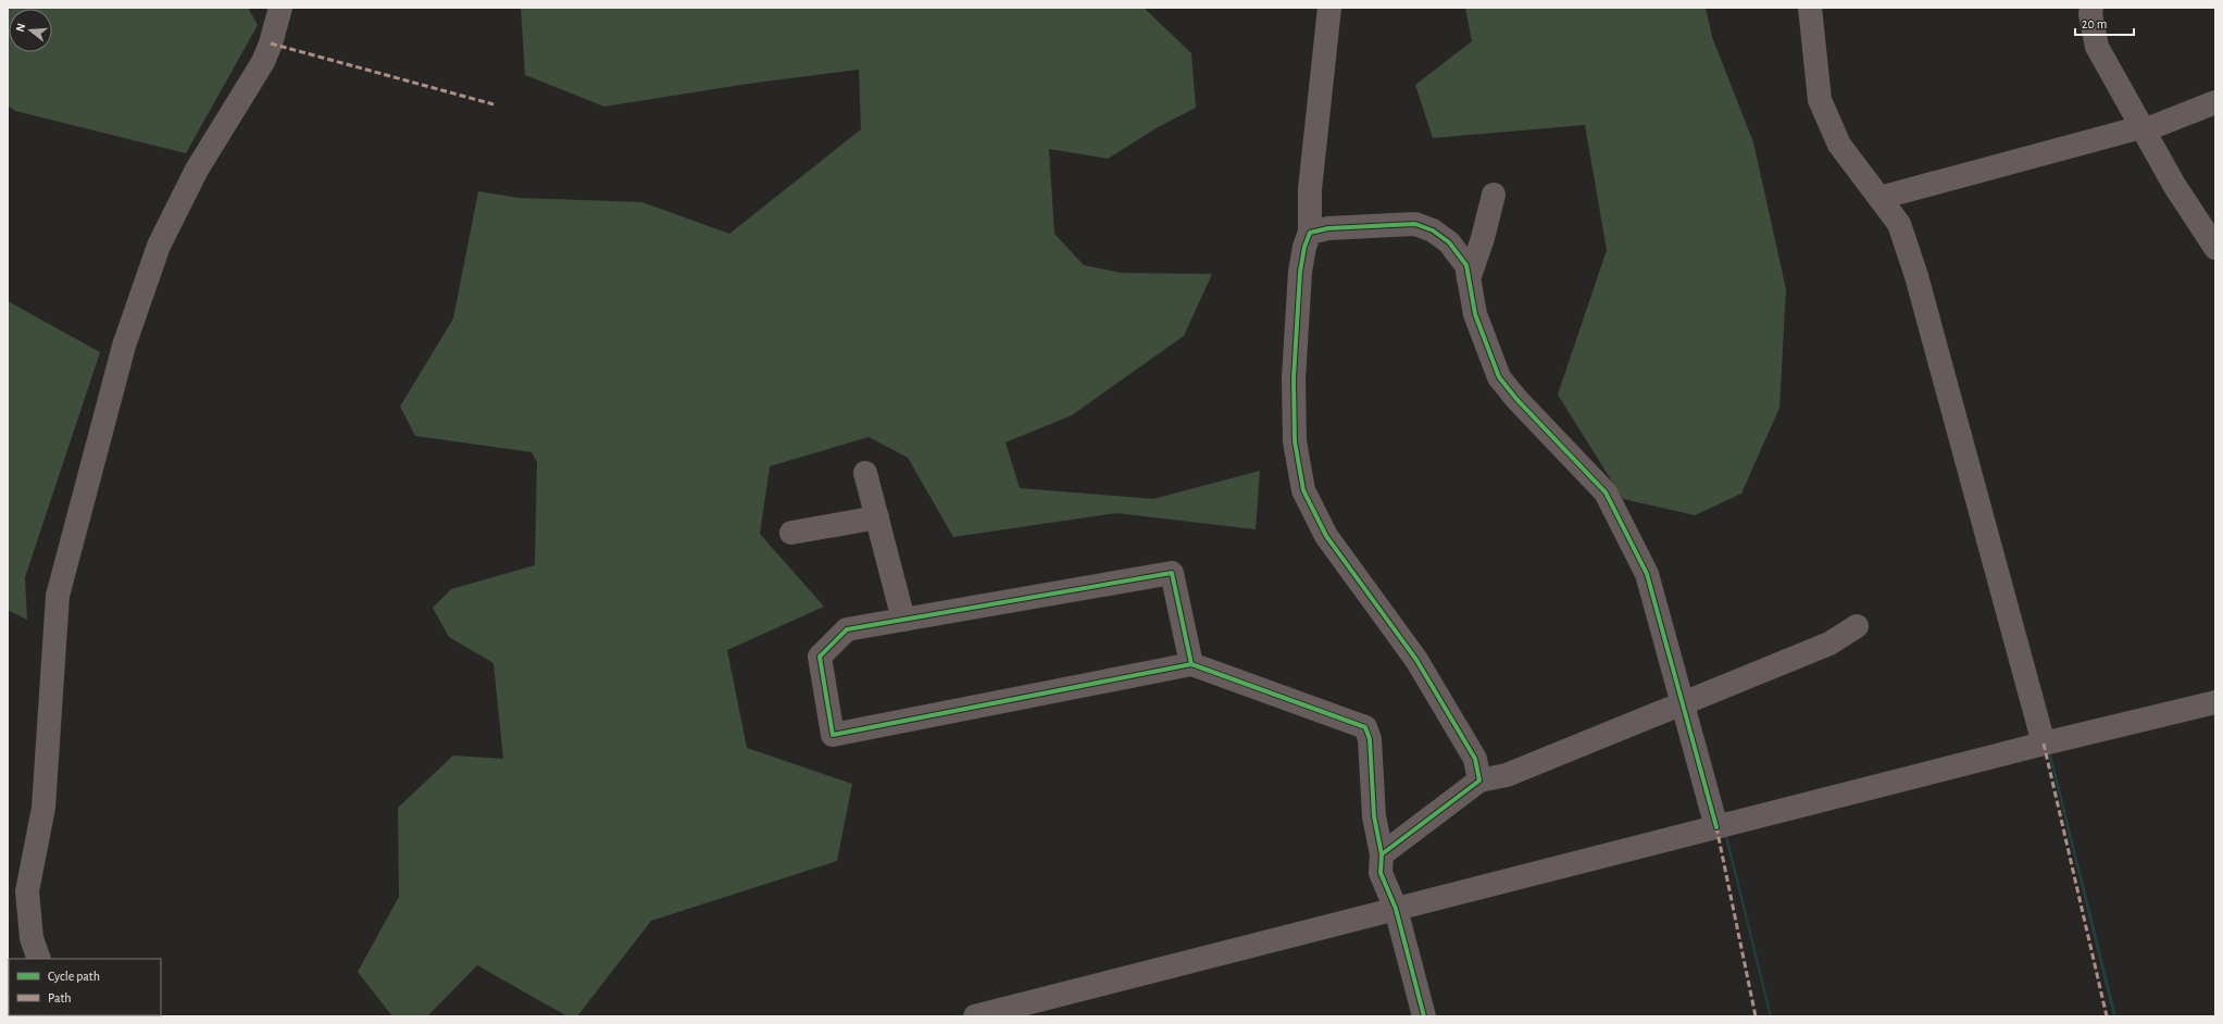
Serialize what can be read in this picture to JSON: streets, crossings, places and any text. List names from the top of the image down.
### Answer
{
  "legend": ["Cycle path", "Path"],
  "scale_bar": "20 m",
  "north": "left"
}
